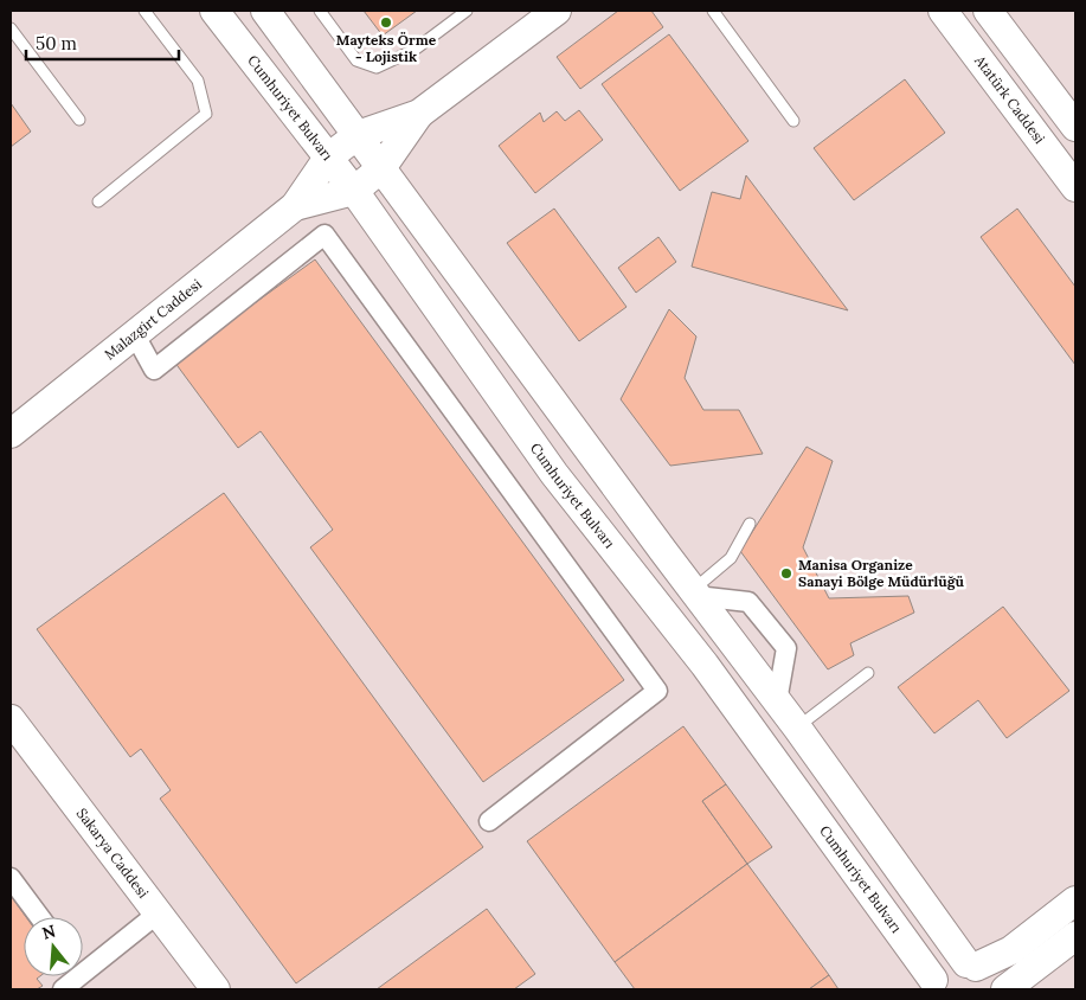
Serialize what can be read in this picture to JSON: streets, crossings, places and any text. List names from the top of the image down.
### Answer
{
  "streets": {
    "main road": [
      "Atatürk Caddesi",
      "Cumhuriyet Bulvarı",
      "Malazgirt Caddesi",
      "Sakarya Caddesi"
    ]
  },
  "places": ["Mayteks Örme - Lojistik", "Manisa Organize Sanayi Bölge Müdürlüğü"],
  "scale_bar": "50 m",
  "north": "top"
}
